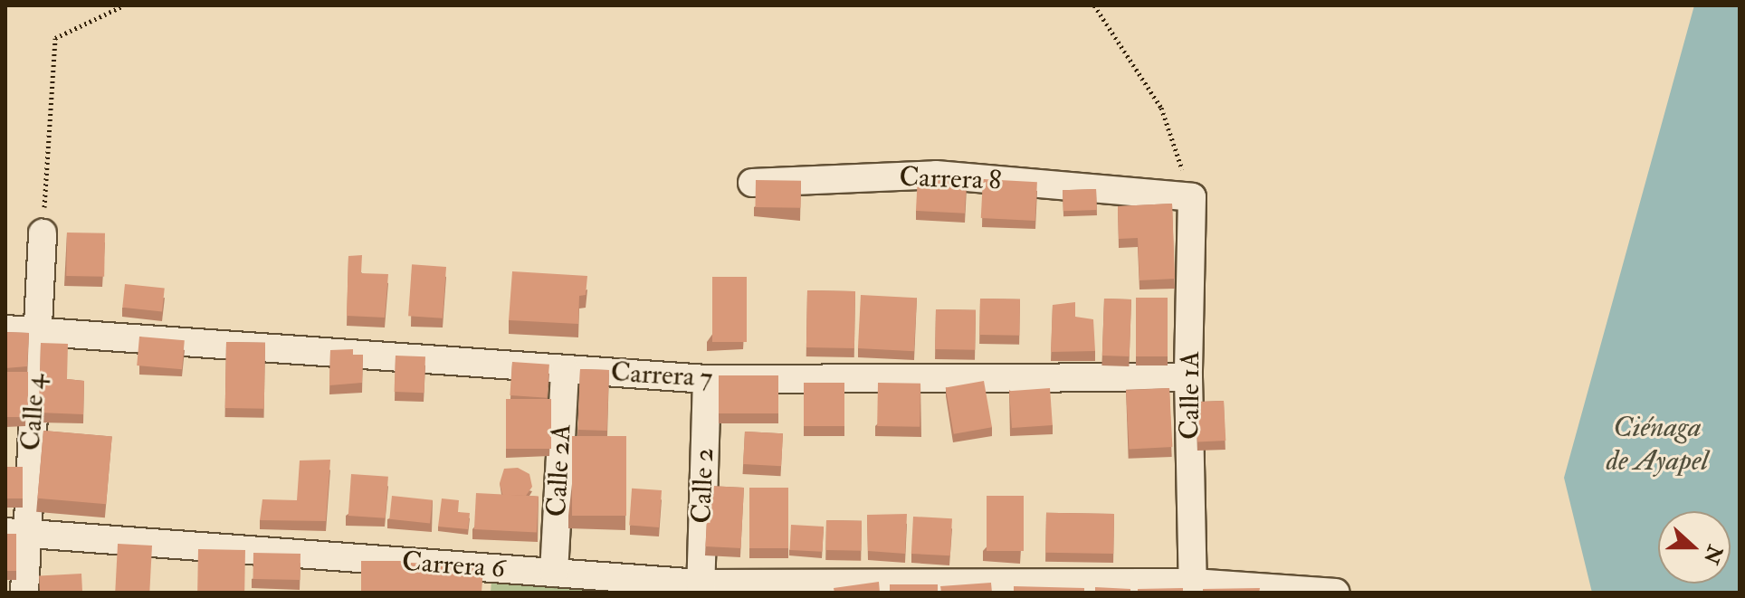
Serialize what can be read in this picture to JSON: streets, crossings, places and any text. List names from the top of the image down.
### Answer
{
  "streets": {
    "street": [
      "Carrera 8",
      "Carrera 7",
      "Calle 1A",
      "Calle 4",
      "Calle 2A",
      "Calle 2",
      "Carrera 6"
    ]
  },
  "crossings": [
    ["Carrera 8", "Calle 1A"],
    ["Carrera 7", "Calle 1A"],
    ["Carrera 7", "Calle 4"],
    ["Carrera 7", "Calle 2A"],
    ["Carrera 7", "Calle 2"],
    ["Calle 1A", "Carrera 6"],
    ["Calle 4", "Carrera 6"],
    ["Calle 2A", "Carrera 6"],
    ["Calle 2", "Carrera 6"]
  ],
  "water": ["Ciénaga de Ayapel"],
  "north": "right"
}
